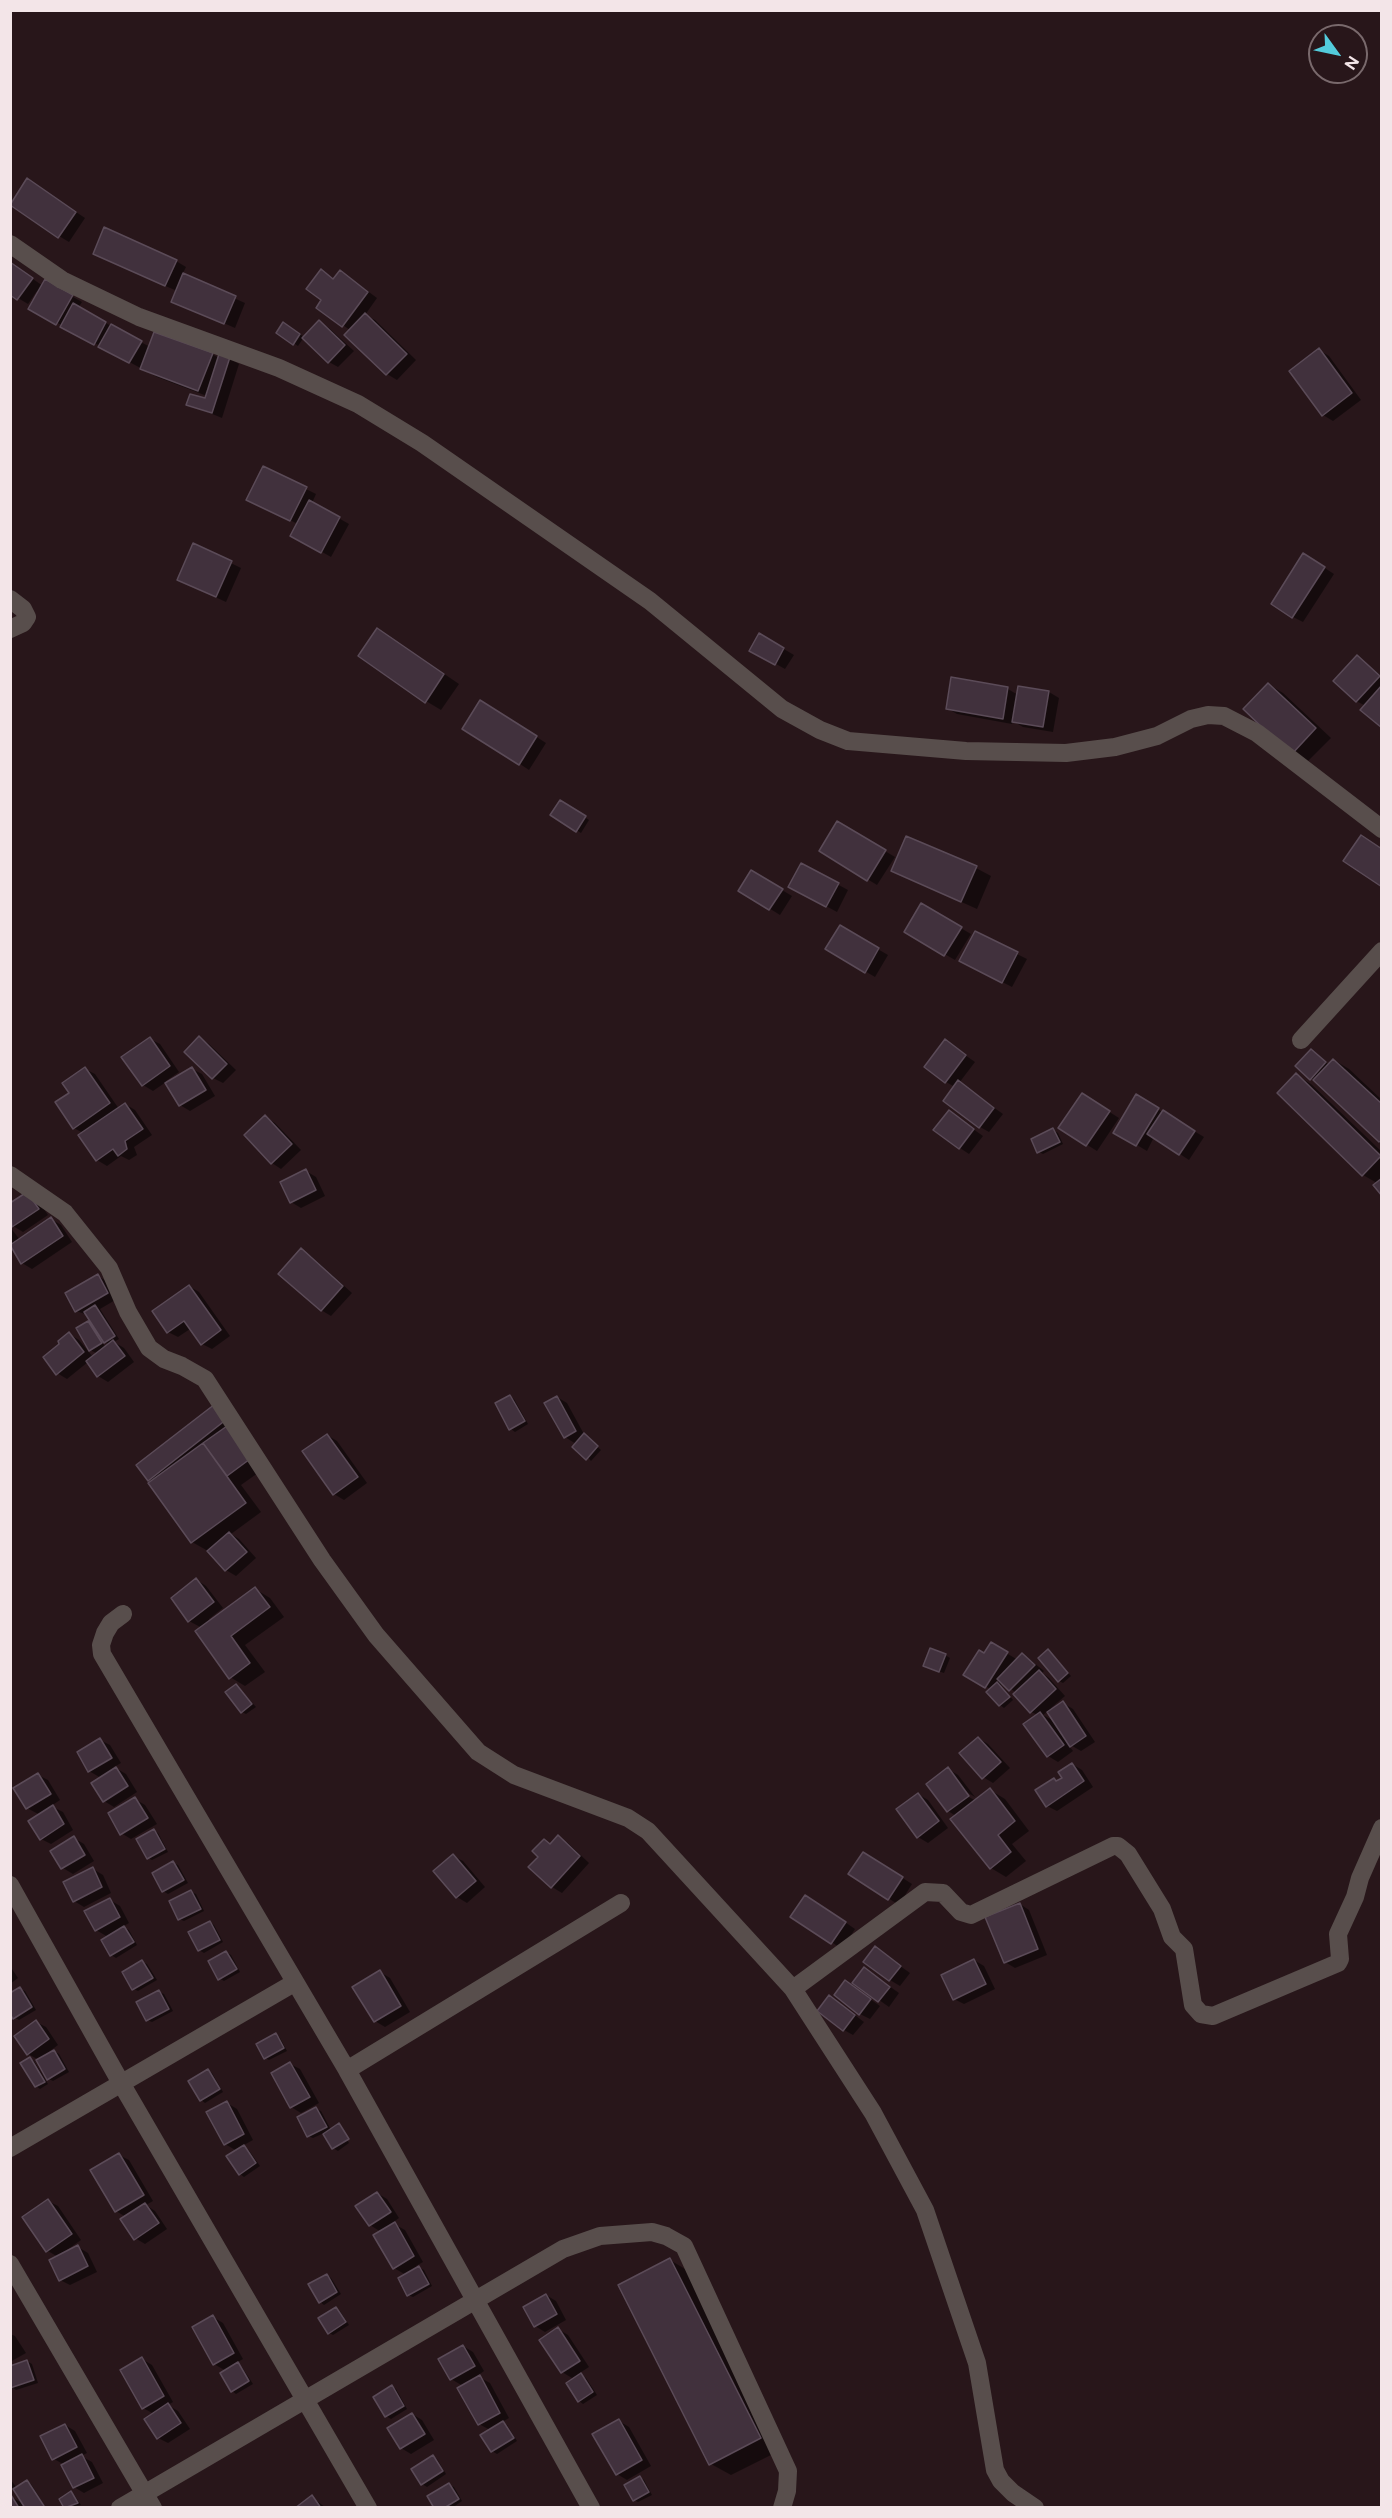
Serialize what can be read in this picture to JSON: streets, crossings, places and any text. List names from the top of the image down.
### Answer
{
  "north": "bottom right"
}
